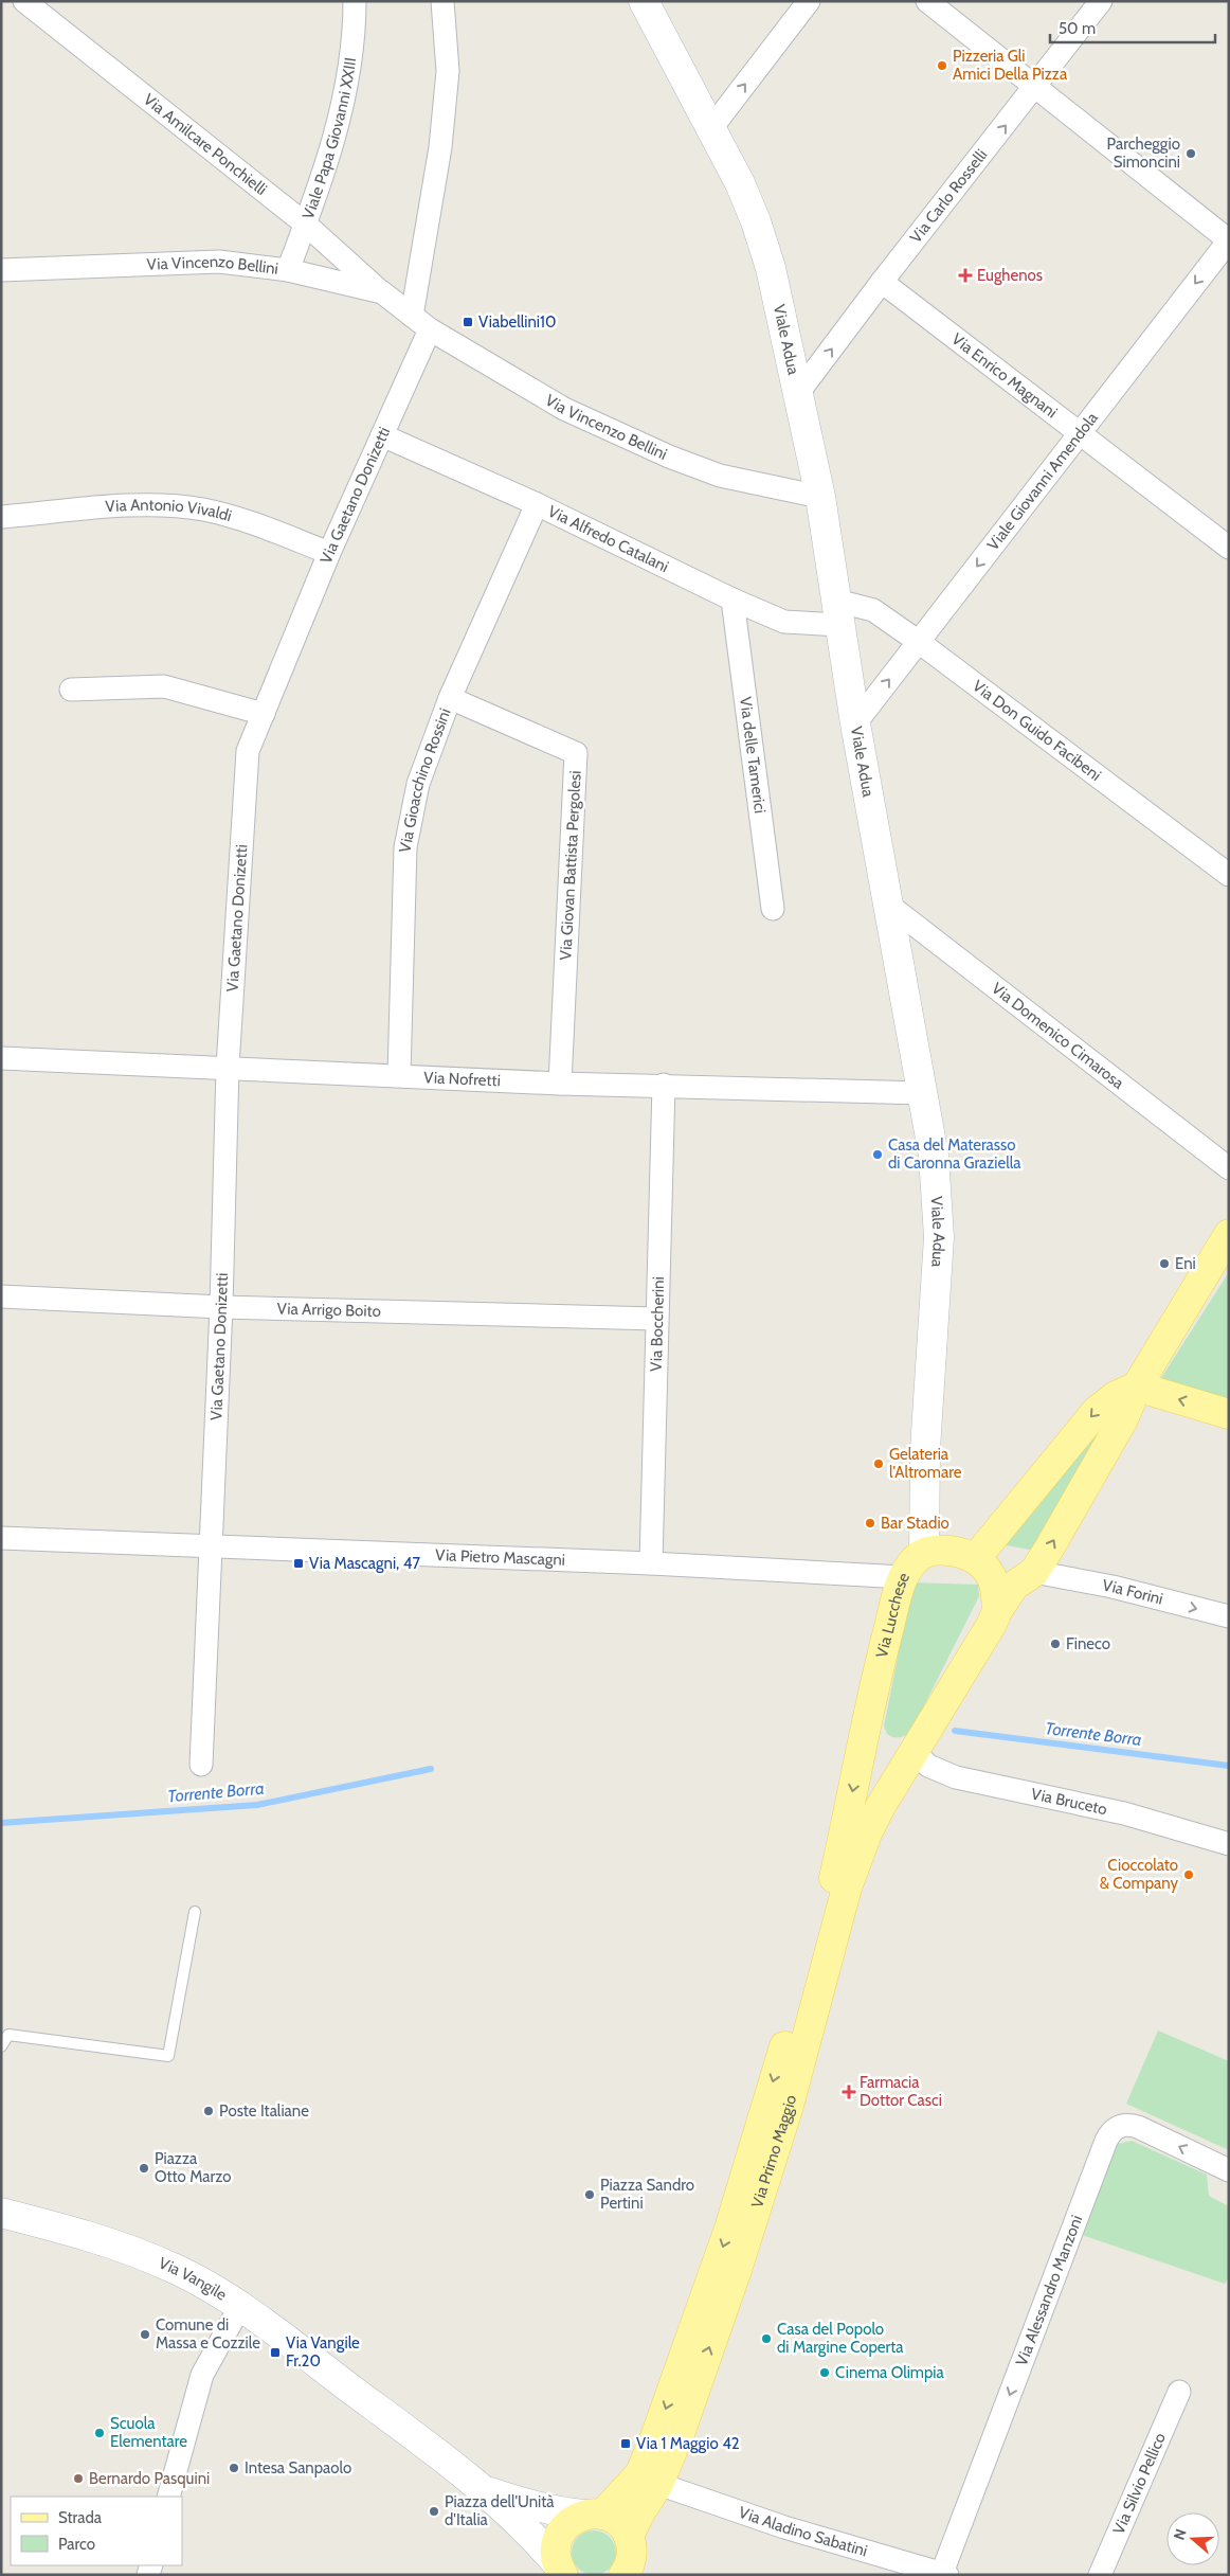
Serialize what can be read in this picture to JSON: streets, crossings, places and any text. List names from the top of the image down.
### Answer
{
  "streets": {
    "main road": [
      "Viale Adua",
      "Via Lucchese",
      "Via Primo Maggio",
      "Via Vangile"
    ],
    "street": [
      "Viale Papa Giovanni XXIII",
      "Via Amilcare Ponchielli",
      "Via Carlo Rosselli",
      "Via Vincenzo Bellini",
      "Via Enrico Magnani",
      "Viale Giovanni Amendola",
      "Via Gaetano Donizetti",
      "Via Antonio Vivaldi",
      "Via Alfredo Catalani",
      "Via Don Guido Facibeni",
      "Via delle Tamerici",
      "Via Gioacchino Rossini",
      "Via Giovan Battista Pergolesi",
      "Via Domenico Cimarosa",
      "Via Nofretti",
      "Via Arrigo Boito",
      "Via Boccherini",
      "Via Pietro Mascagni",
      "Via Forini",
      "Via Bruceto",
      "Via Alessandro Manzoni",
      "Via Silvio Pellico",
      "Via Aladino Sabatini"
    ]
  },
  "crossings": [
    ["Viale Papa Giovanni XXIII", "Via Amilcare Ponchielli"],
    ["Viale Papa Giovanni XXIII", "Via Vincenzo Bellini"],
    ["Via Amilcare Ponchielli", "Via Vincenzo Bellini"],
    ["Via Carlo Rosselli", "Viale Adua"],
    ["Via Carlo Rosselli", "Via Enrico Magnani"],
    ["Via Vincenzo Bellini", "Viale Adua"],
    ["Via Vincenzo Bellini", "Via Gaetano Donizetti"],
    ["Viale Adua", "Viale Giovanni Amendola"],
    ["Viale Adua", "Via Alfredo Catalani"],
    ["Viale Adua", "Via Don Guido Facibeni"],
    ["Viale Adua", "Via Domenico Cimarosa"],
    ["Viale Adua", "Via Nofretti"],
    ["Viale Adua", "Via Lucchese"],
    ["Via Enrico Magnani", "Viale Giovanni Amendola"],
    ["Viale Giovanni Amendola", "Via Don Guido Facibeni"],
    ["Via Gaetano Donizetti", "Via Antonio Vivaldi"],
    ["Via Gaetano Donizetti", "Via Alfredo Catalani"],
    ["Via Gaetano Donizetti", "Via Nofretti"],
    ["Via Gaetano Donizetti", "Via Arrigo Boito"],
    ["Via Gaetano Donizetti", "Via Pietro Mascagni"],
    ["Via Alfredo Catalani", "Via Don Guido Facibeni"],
    ["Via Alfredo Catalani", "Via delle Tamerici"],
    ["Via Alfredo Catalani", "Via Gioacchino Rossini"],
    ["Via Gioacchino Rossini", "Via Giovan Battista Pergolesi"],
    ["Via Gioacchino Rossini", "Via Nofretti"],
    ["Via Giovan Battista Pergolesi", "Via Nofretti"],
    ["Via Nofretti", "Via Boccherini"],
    ["Via Arrigo Boito", "Via Boccherini"],
    ["Via Boccherini", "Via Pietro Mascagni"],
    ["Via Pietro Mascagni", "Via Lucchese"],
    ["Via Lucchese", "Via Primo Maggio"],
    ["Via Bruceto", "Via Primo Maggio"],
    ["Via Primo Maggio", "Via Aladino Sabatini"],
    ["Via Alessandro Manzoni", "Via Aladino Sabatini"]
  ],
  "one_way": ["Via Carlo Rosselli", "Via Forini", "Via Alessandro Manzoni"],
  "water": ["Torrente Borra"],
  "places": {
    "other": [
      "Pizzeria Gli Amici Della Pizza",
      "Parcheggio Simoncini",
      "Casa del Materasso di Caronna Graziella",
      "Eni",
      "Gelateria l'Altromare",
      "Bar Stadio",
      "Fineco",
      "Cioccolato & Company",
      "Poste Italiane",
      "Piazza Otto Marzo",
      "Piazza Sandro Pertini",
      "Comune di Massa e Cozzile",
      "Casa del Popolo di Margine Coperta",
      "Cinema Olimpia",
      "Scuola Elementare",
      "Intesa Sanpaolo",
      "Bernardo Pasquini",
      "Piazza dell'Unità d'Italia"
    ],
    "health": ["Eughenos", "Farmacia Dottor Casci"],
    "transit": [
      "Viabellini10",
      "Via Mascagni, 47",
      "Via Vangile Fr.20",
      "Via 1 Maggio 42"
    ]
  },
  "legend": ["Strada", "Parco"],
  "scale_bar": "50 m",
  "north": "left"
}
